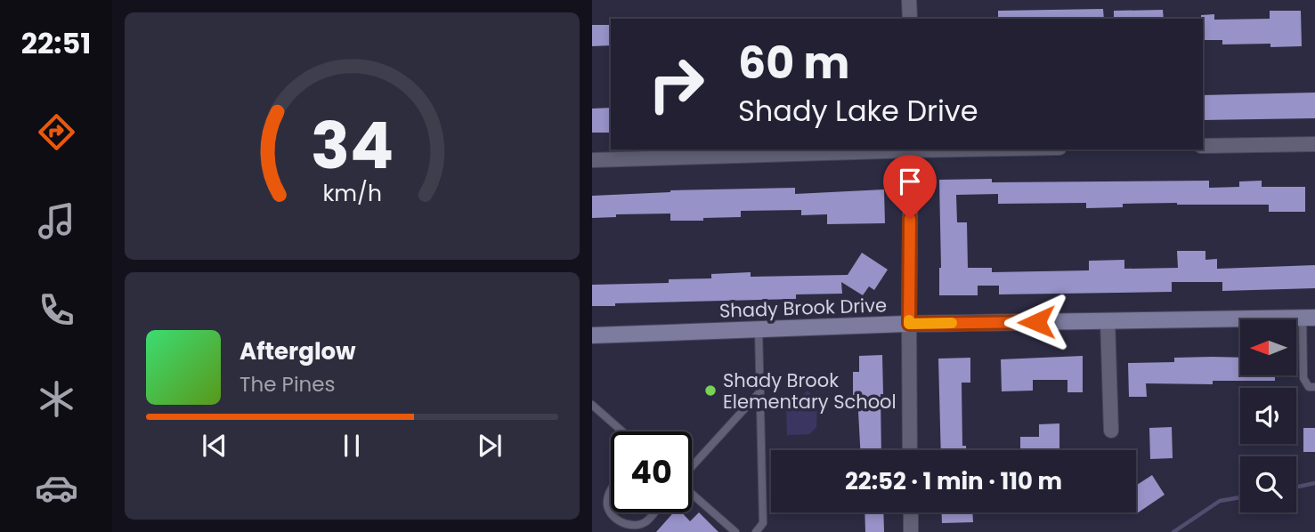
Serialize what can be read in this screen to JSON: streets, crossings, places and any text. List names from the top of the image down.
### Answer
{
  "streets": {
    "street": ["Shady Brook Drive"]
  },
  "places": ["Shady Brook Elementary School"],
  "north": "left",
  "page": {
    "tabs": "22:51",
    "turn": ["60 m", "Shady Lake Drive"],
    "song": ["Afterglow", "The Pines"],
    "limit": "40",
    "trip": "22:52 · 1 min · 110 m",
    "gauge": ["34", "km/h"]
  }
}
